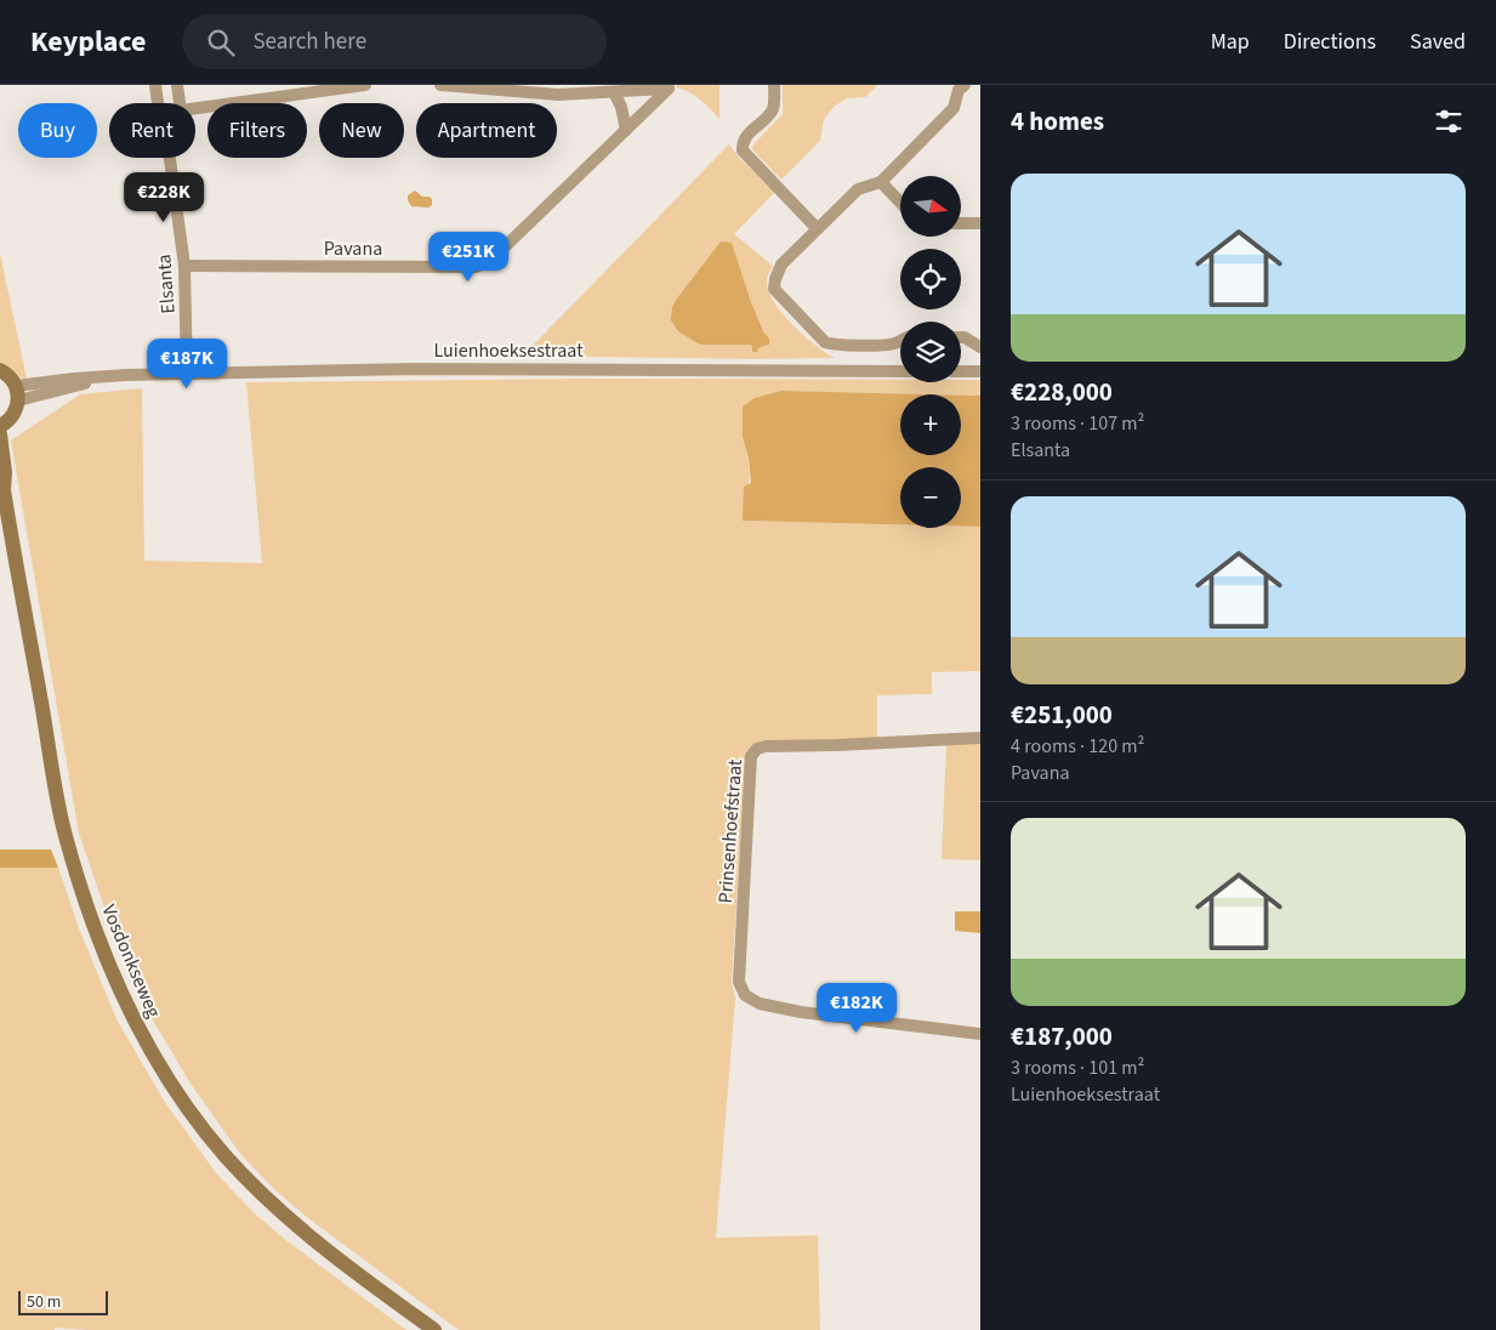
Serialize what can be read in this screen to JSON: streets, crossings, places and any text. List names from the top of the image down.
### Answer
{
  "streets": {
    "main road": ["Vosdonkseweg"],
    "street": [
      "Pavana",
      "Elsanta",
      "Luienhoeksestraat",
      "Prinsenhoefstraat"
    ]
  },
  "crossings": [
    ["Pavana", "Elsanta"],
    ["Elsanta", "Luienhoeksestraat"]
  ],
  "scale_bar": "50 m",
  "north": "right",
  "page": {
    "header": "Keyplace",
    "search": "Search here",
    "nav": ["Map", "Directions", "Saved"],
    "heading": "4 homes",
    "chip": [
      "Buy",
      "Rent",
      "Filters",
      "New",
      "Apartment"
    ],
    "list": [
      {
        "name": "€228,000",
        "note": "3 rooms · 107 m² · Elsanta"
      },
      {
        "name": "€251,000",
        "note": "4 rooms · 120 m² · Pavana"
      },
      {
        "name": "€187,000",
        "note": "3 rooms · 101 m² · Luienhoeksestraat"
      }
    ],
    "price": [
      "€228K",
      "€251K",
      "€187K",
      "€182K"
    ],
    "map_buttons": ["+", "−"],
    "scale": "50 m"
  }
}
